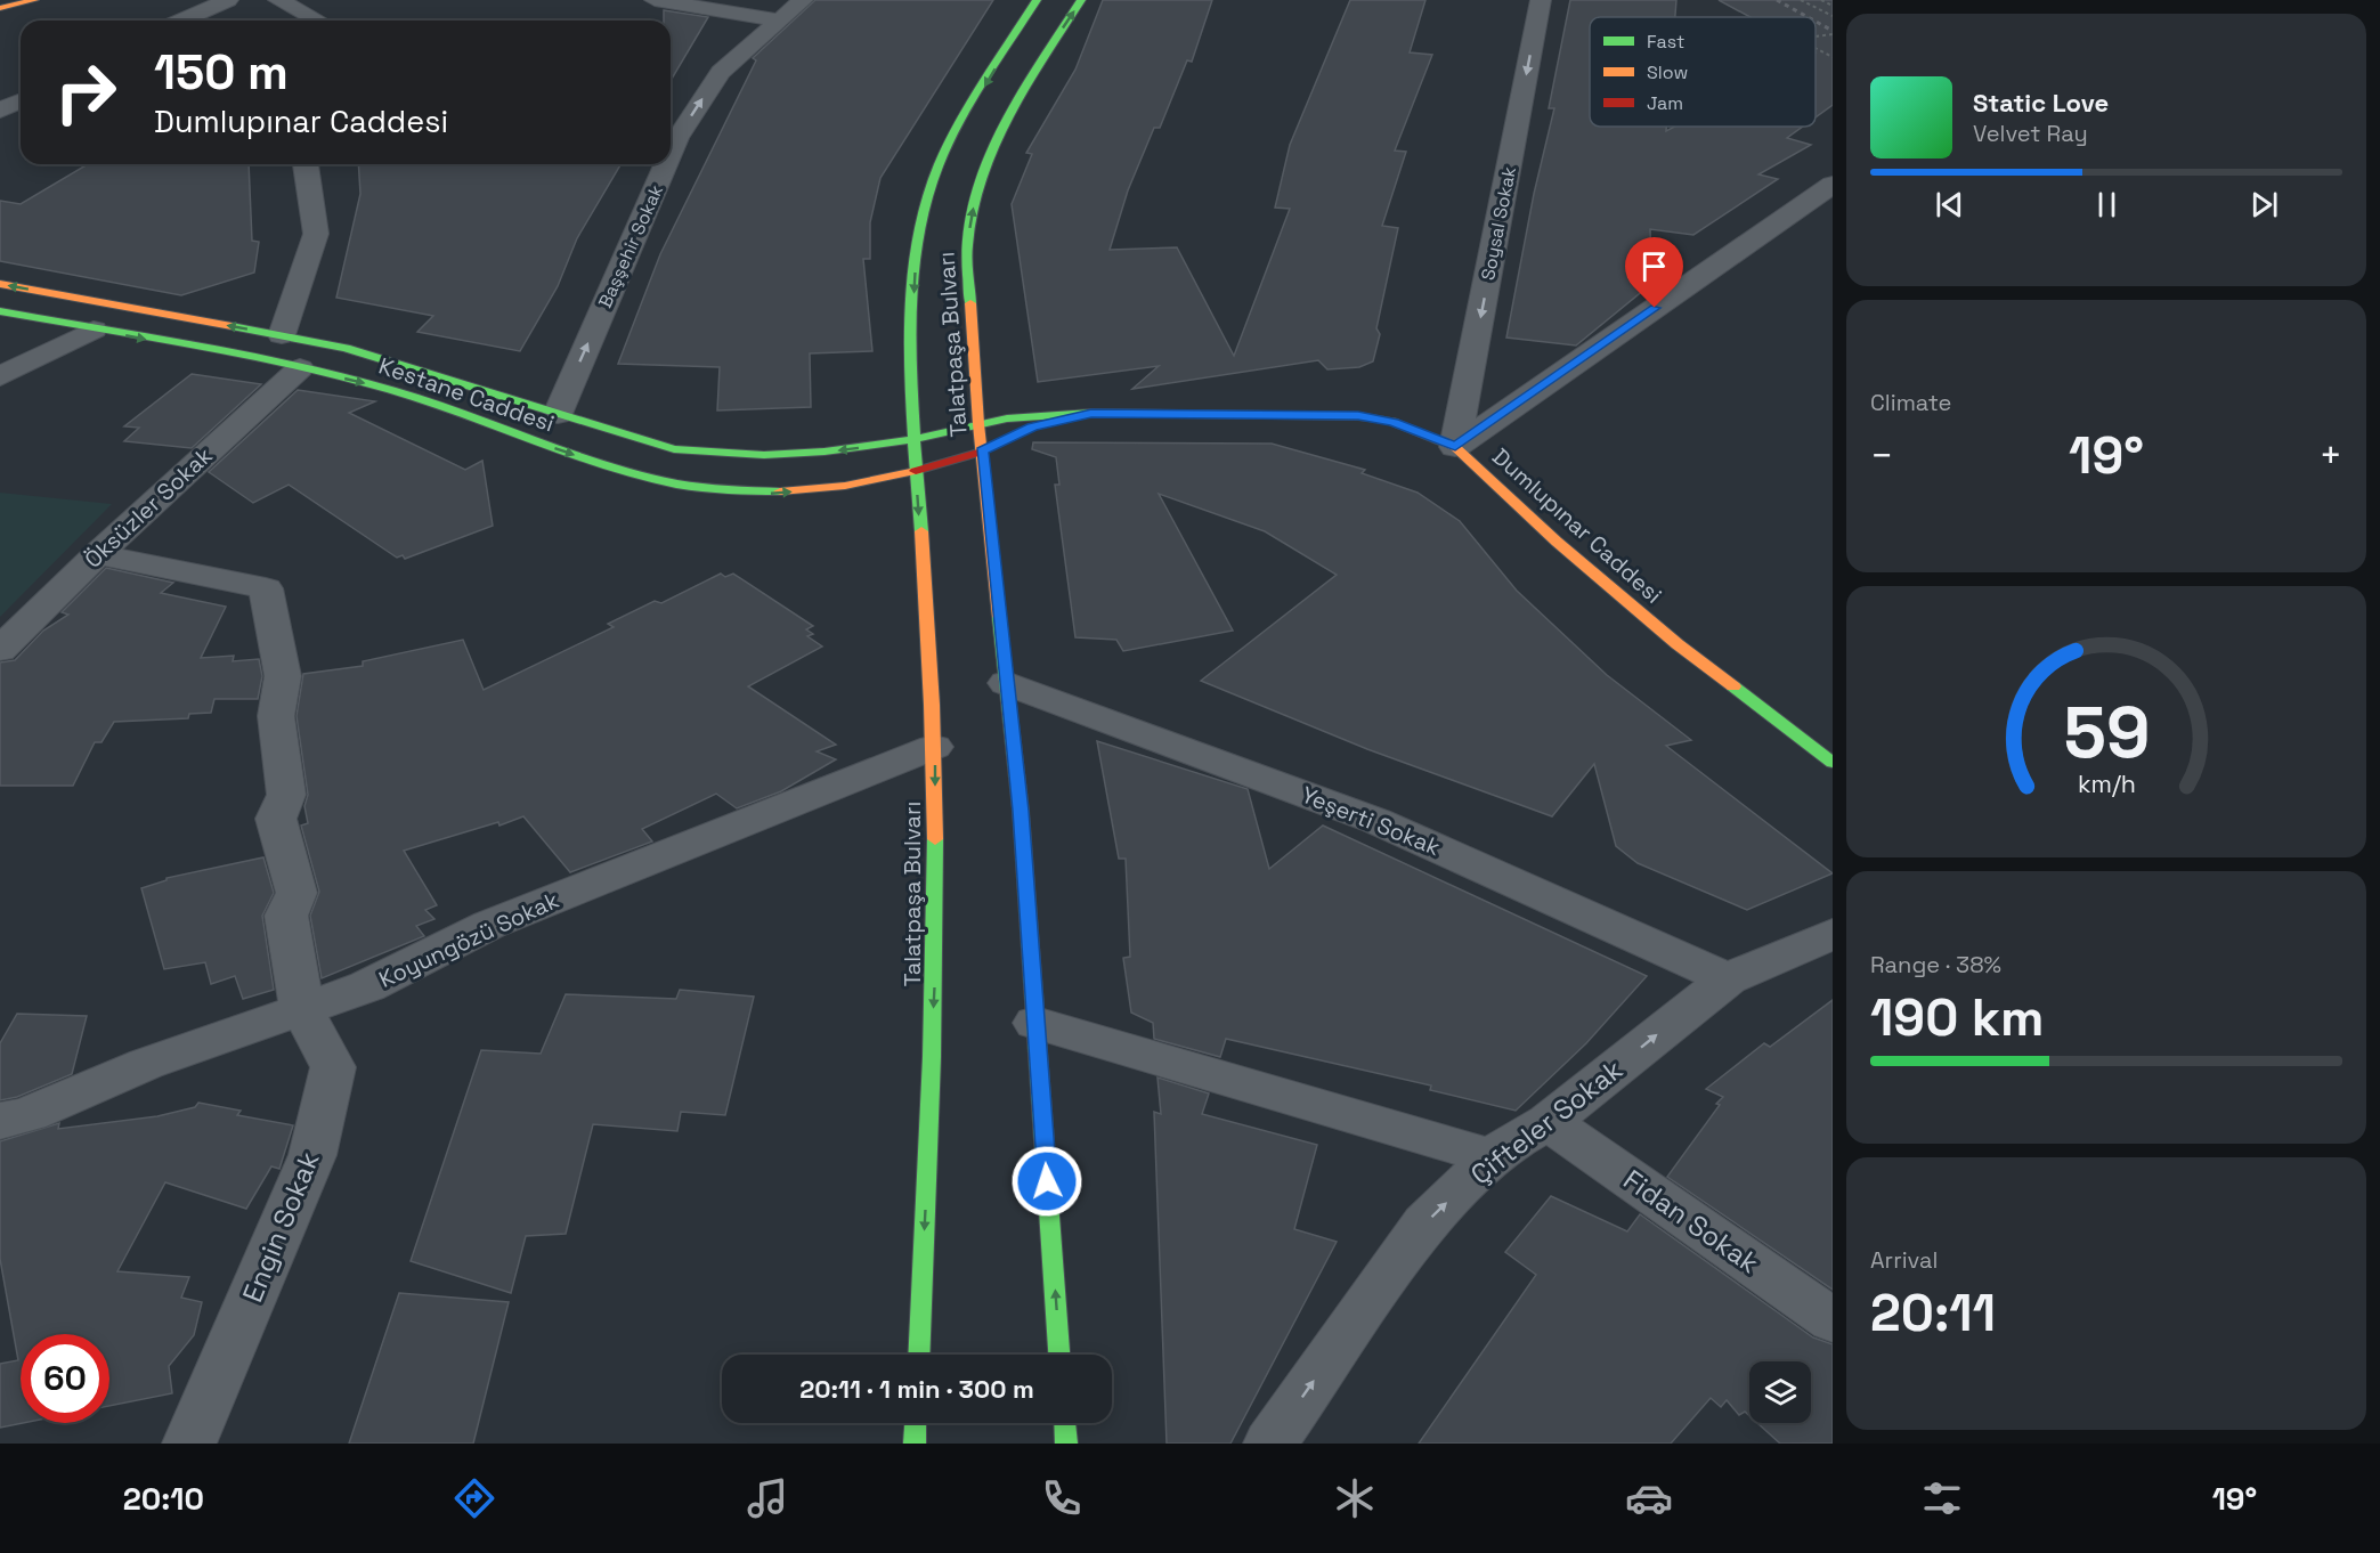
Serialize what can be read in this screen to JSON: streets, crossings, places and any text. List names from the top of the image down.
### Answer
{
  "streets": {
    "main road": ["Talatpaşa Bulvarı", "Kestane Caddesi", "Dumlupınar Caddesi"],
    "street": [
      "Soysal Sokak",
      "Başşehir Sokak",
      "Öksüzler Sokak",
      "Yeşerti Sokak",
      "Koyungözü Sokak",
      "Çifteler Sokak",
      "Fidan Sokak",
      "Engin Sokak"
    ]
  },
  "crossings": [
    ["Soysal Sokak", "Dumlupınar Caddesi"],
    ["Başşehir Sokak", "Kestane Caddesi"],
    ["Talatpaşa Bulvarı", "Kestane Caddesi"],
    ["Talatpaşa Bulvarı", "Dumlupınar Caddesi"],
    ["Talatpaşa Bulvarı", "Yeşerti Sokak"],
    ["Talatpaşa Bulvarı", "Koyungözü Sokak"],
    ["Kestane Caddesi", "Öksüzler Sokak"],
    ["Kestane Caddesi", "Dumlupınar Caddesi"],
    ["Öksüzler Sokak", "Engin Sokak"],
    ["Yeşerti Sokak", "Çifteler Sokak"],
    ["Koyungözü Sokak", "Engin Sokak"],
    ["Çifteler Sokak", "Fidan Sokak"]
  ],
  "one_way": ["Soysal Sokak", "Çifteler Sokak"],
  "legend": ["Fast", "Slow", "Jam"],
  "page": {
    "turn": ["150 m", "Dumlupınar Caddesi"],
    "song": ["Static Love", "Velvet Ray"],
    "tile": [
      "Climate",
      ["Range · 38%", "190 km"],
      ["Arrival", "20:11"]
    ],
    "heat": ["−", "19°", "+"],
    "limit": "60",
    "trip": "20:11 · 1 min · 300 m",
    "tabs": ["20:10", "19°"],
    "gauge": ["59", "km/h"]
  }
}
